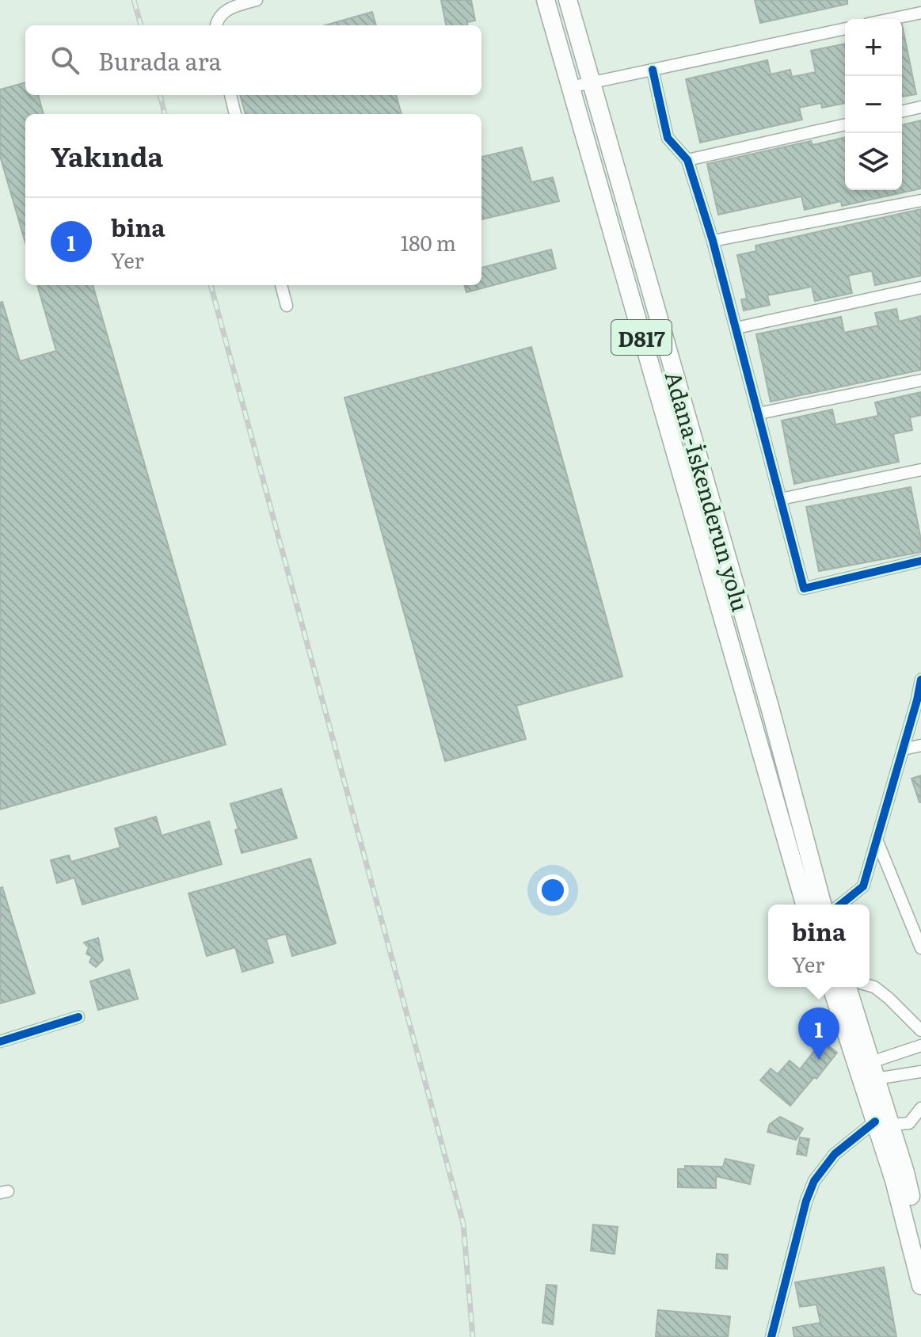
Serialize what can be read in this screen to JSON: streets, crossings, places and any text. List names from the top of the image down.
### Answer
{
  "streets": {
    "highway": ["D817", "Adana-İskenderun yolu"]
  },
  "page": {
    "map_buttons": ["+", "−"],
    "search": "Burada ara",
    "heading": "Yakında",
    "list": [
      {
        "mark": "1",
        "name": "bina",
        "note": "Yer",
        "value": "180 m"
      }
    ],
    "popup": ["bina", "Yer"],
    "pins": "1"
  }
}
